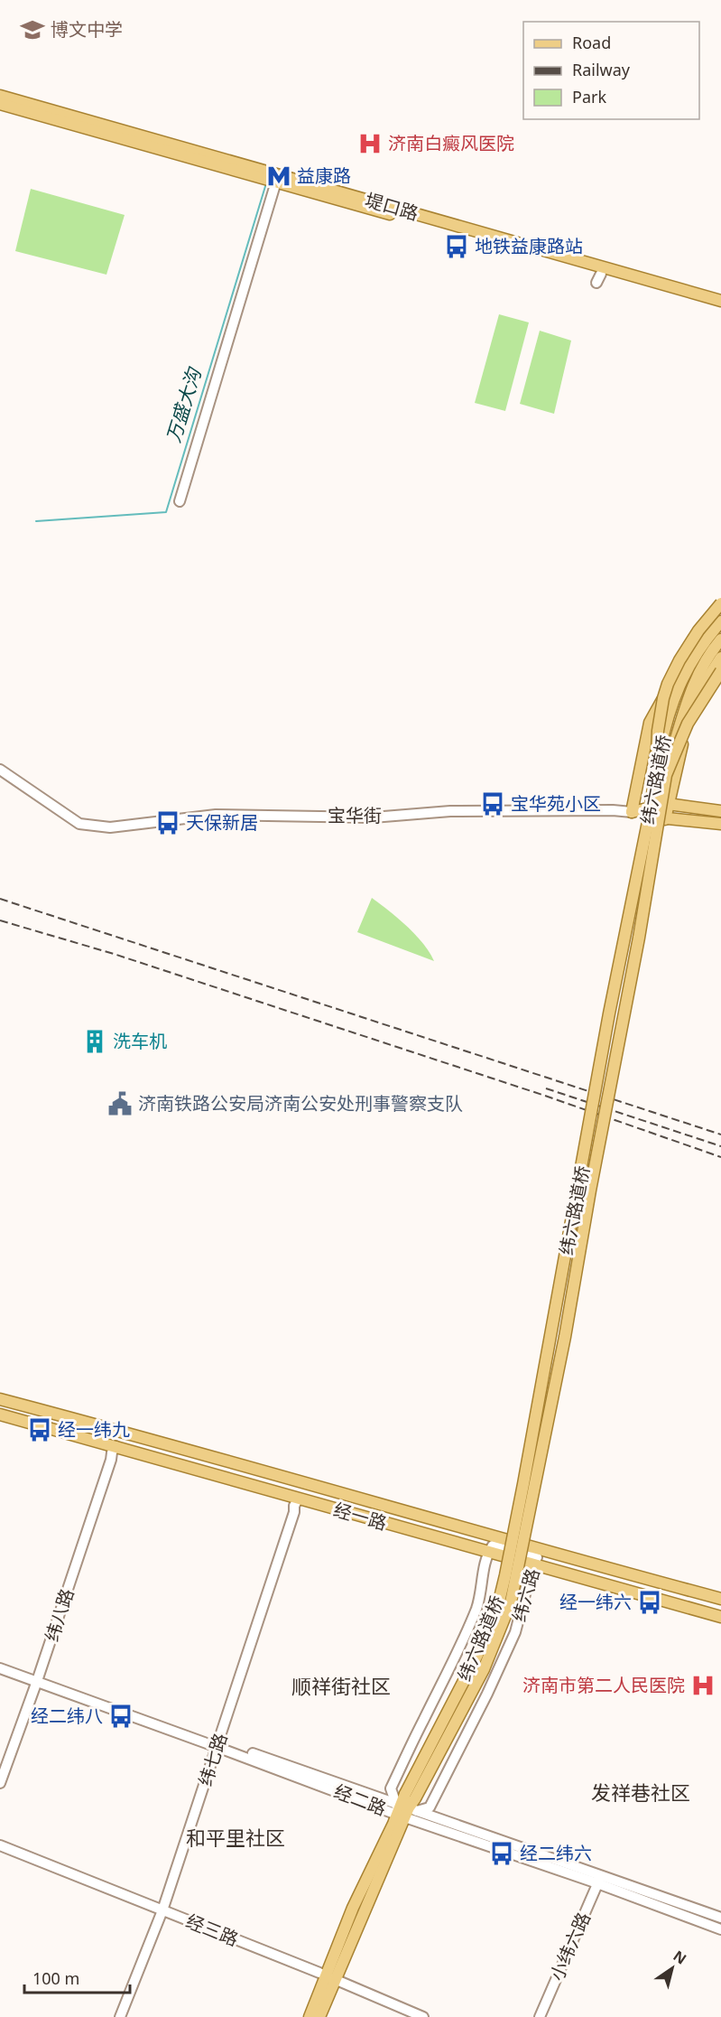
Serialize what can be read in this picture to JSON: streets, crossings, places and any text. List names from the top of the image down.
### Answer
{
  "streets": {
    "main road": [
      "堤口路",
      "纬六路道桥",
      "宝华街",
      "经一路",
      "纬六路"
    ],
    "street": [
      "纬八路",
      "纬七路",
      "经二路",
      "经三路",
      "小纬六路"
    ]
  },
  "crossings": [
    ["纬六路道桥", "纬六路"],
    ["纬六路道桥", "经二路"],
    ["经一路", "纬六路"],
    ["经一路", "纬八路"],
    ["经一路", "纬七路"],
    ["纬六路", "经二路"],
    ["纬六路", "经三路"],
    ["纬八路", "经二路"],
    ["纬七路", "经二路"],
    ["纬七路", "经三路"],
    ["经二路", "小纬六路"]
  ],
  "districts": ["顺祥街社区", "发祥巷社区", "和平里社区"],
  "water": ["万盛大沟"],
  "places": {
    "school or university": ["博文中学"],
    "hospital": ["济南白癜风医院", "济南市第二人民医院"],
    "metro station": ["益康路"],
    "bus stop": [
      "地铁益康路站",
      "宝华苑小区",
      "天保新居",
      "经一纬九",
      "经一纬六",
      "经二纬八",
      "经二纬六"
    ],
    "building": ["洗车机"],
    "public building": ["济南铁路公安局济南公安处刑事警察支队"]
  },
  "legend": ["Road", "Railway", "Park"],
  "scale_bar": "100 m",
  "north": "top right"
}
